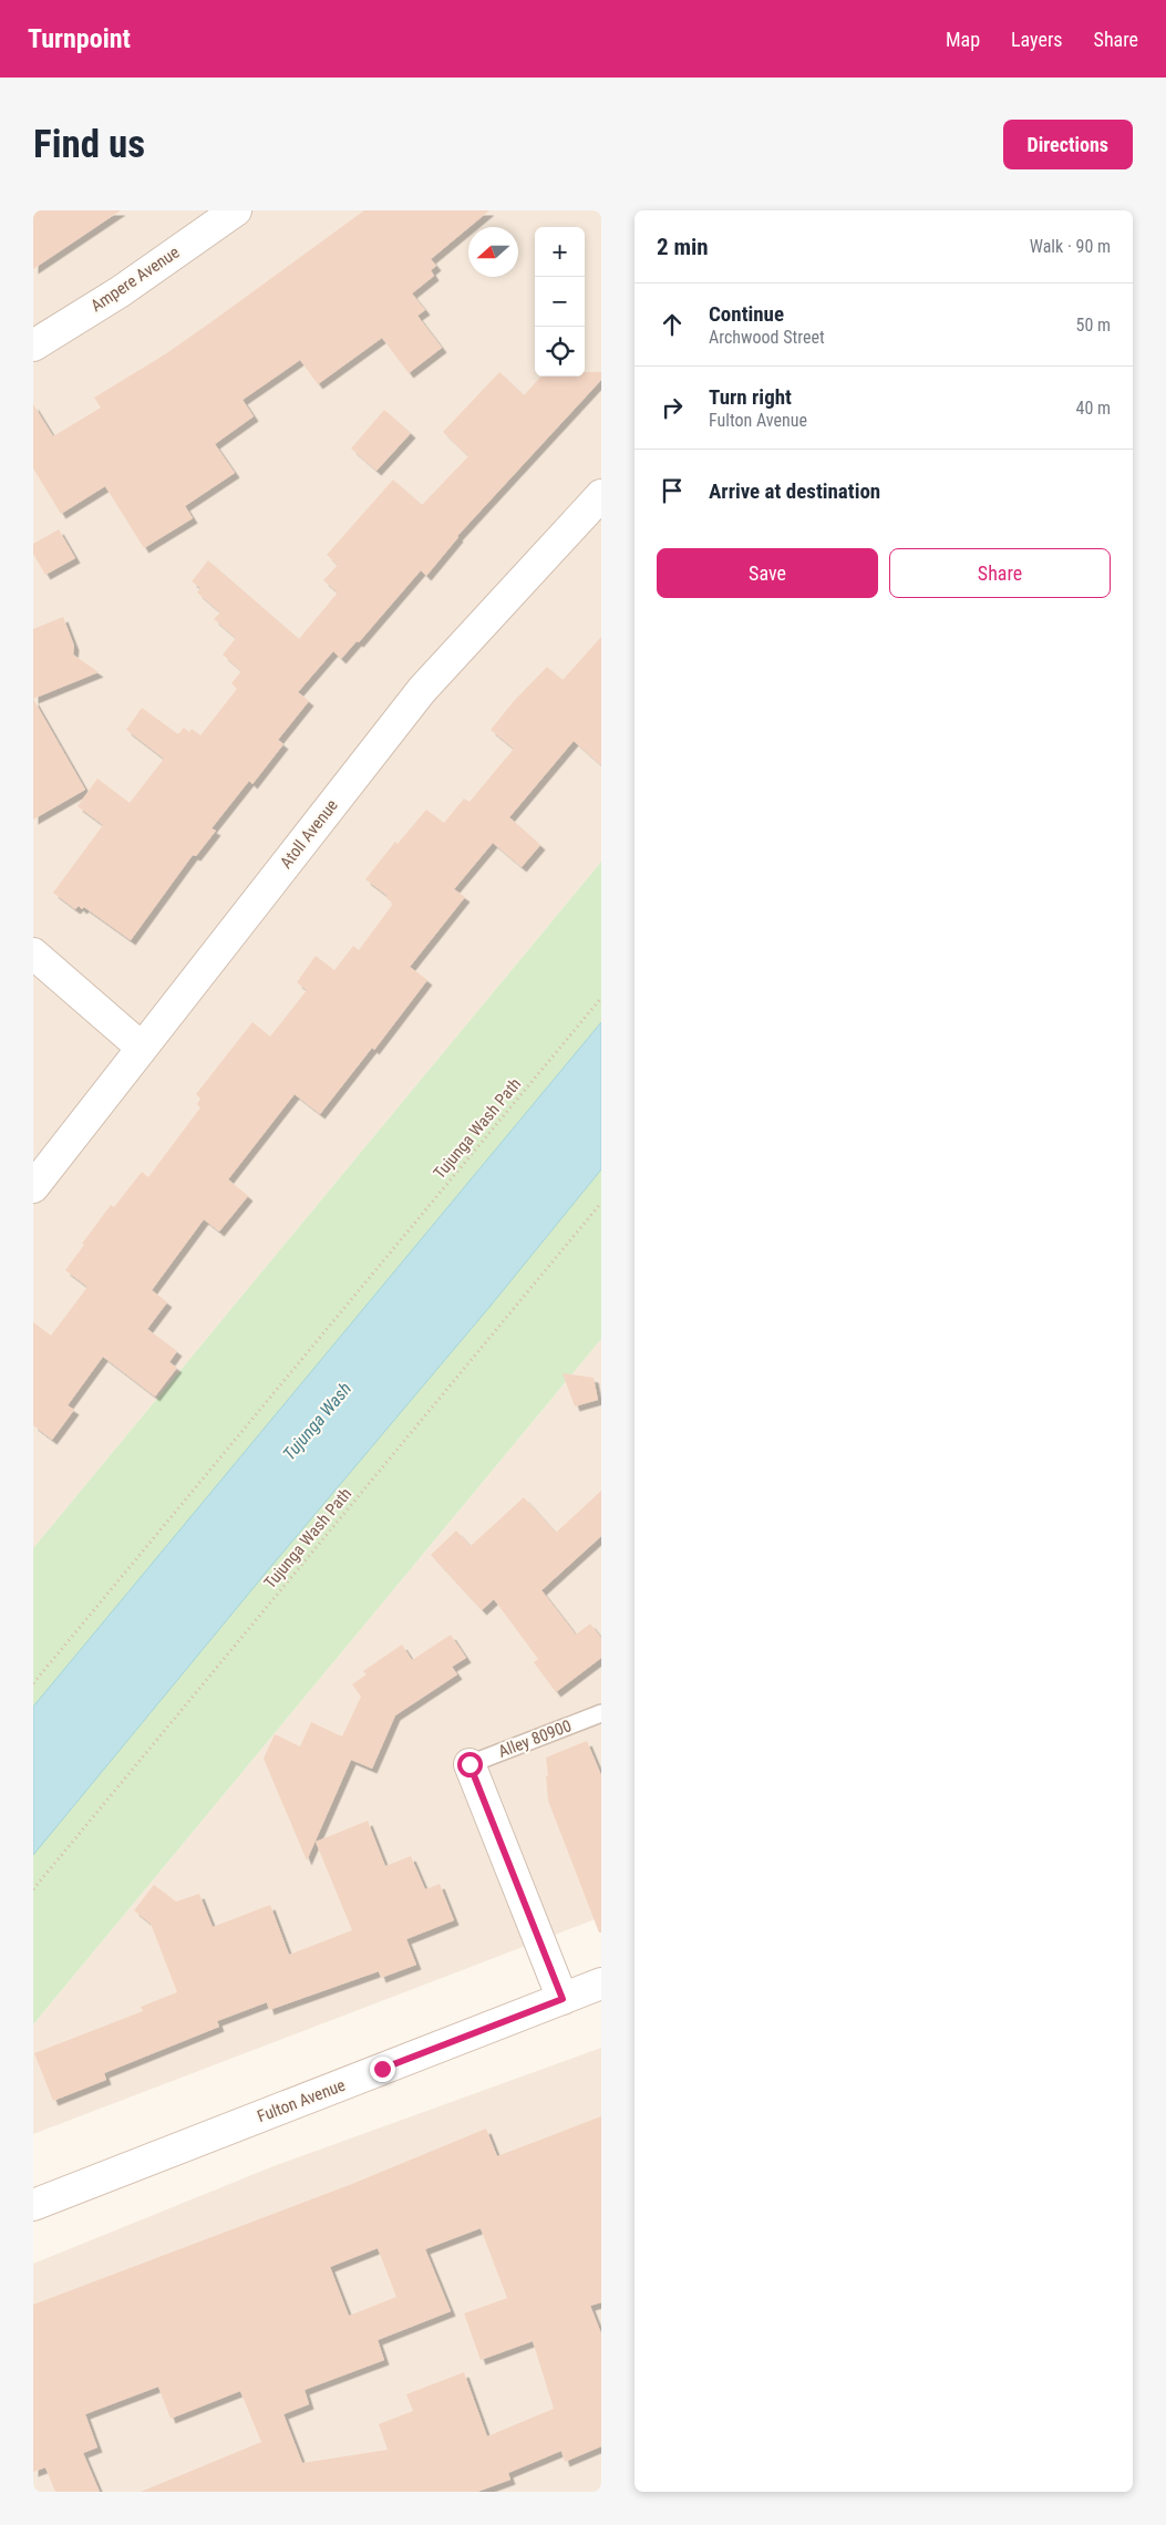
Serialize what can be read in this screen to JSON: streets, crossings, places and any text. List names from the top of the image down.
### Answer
{
  "streets": {
    "street": ["Ampere Avenue", "Atoll Avenue", "Fulton Avenue"],
    "lane": ["Alley 80900"],
    "path": ["Tujunga Wash Path"]
  },
  "water": ["Tujunga Wash"],
  "north": "left",
  "page": {
    "header": "Turnpoint",
    "nav": ["Map", "Layers", "Share"],
    "buttons": [
      "Directions",
      ["Save", "Share"]
    ],
    "title": "Find us",
    "heading": ["2 min", "Walk · 90 m"],
    "map_buttons": ["+", "−"],
    "list": [
      ["Continue", "Archwood Street", "50 m"],
      ["Turn right", "Fulton Avenue", "40 m"],
      "Arrive at destination"
    ]
  }
}
